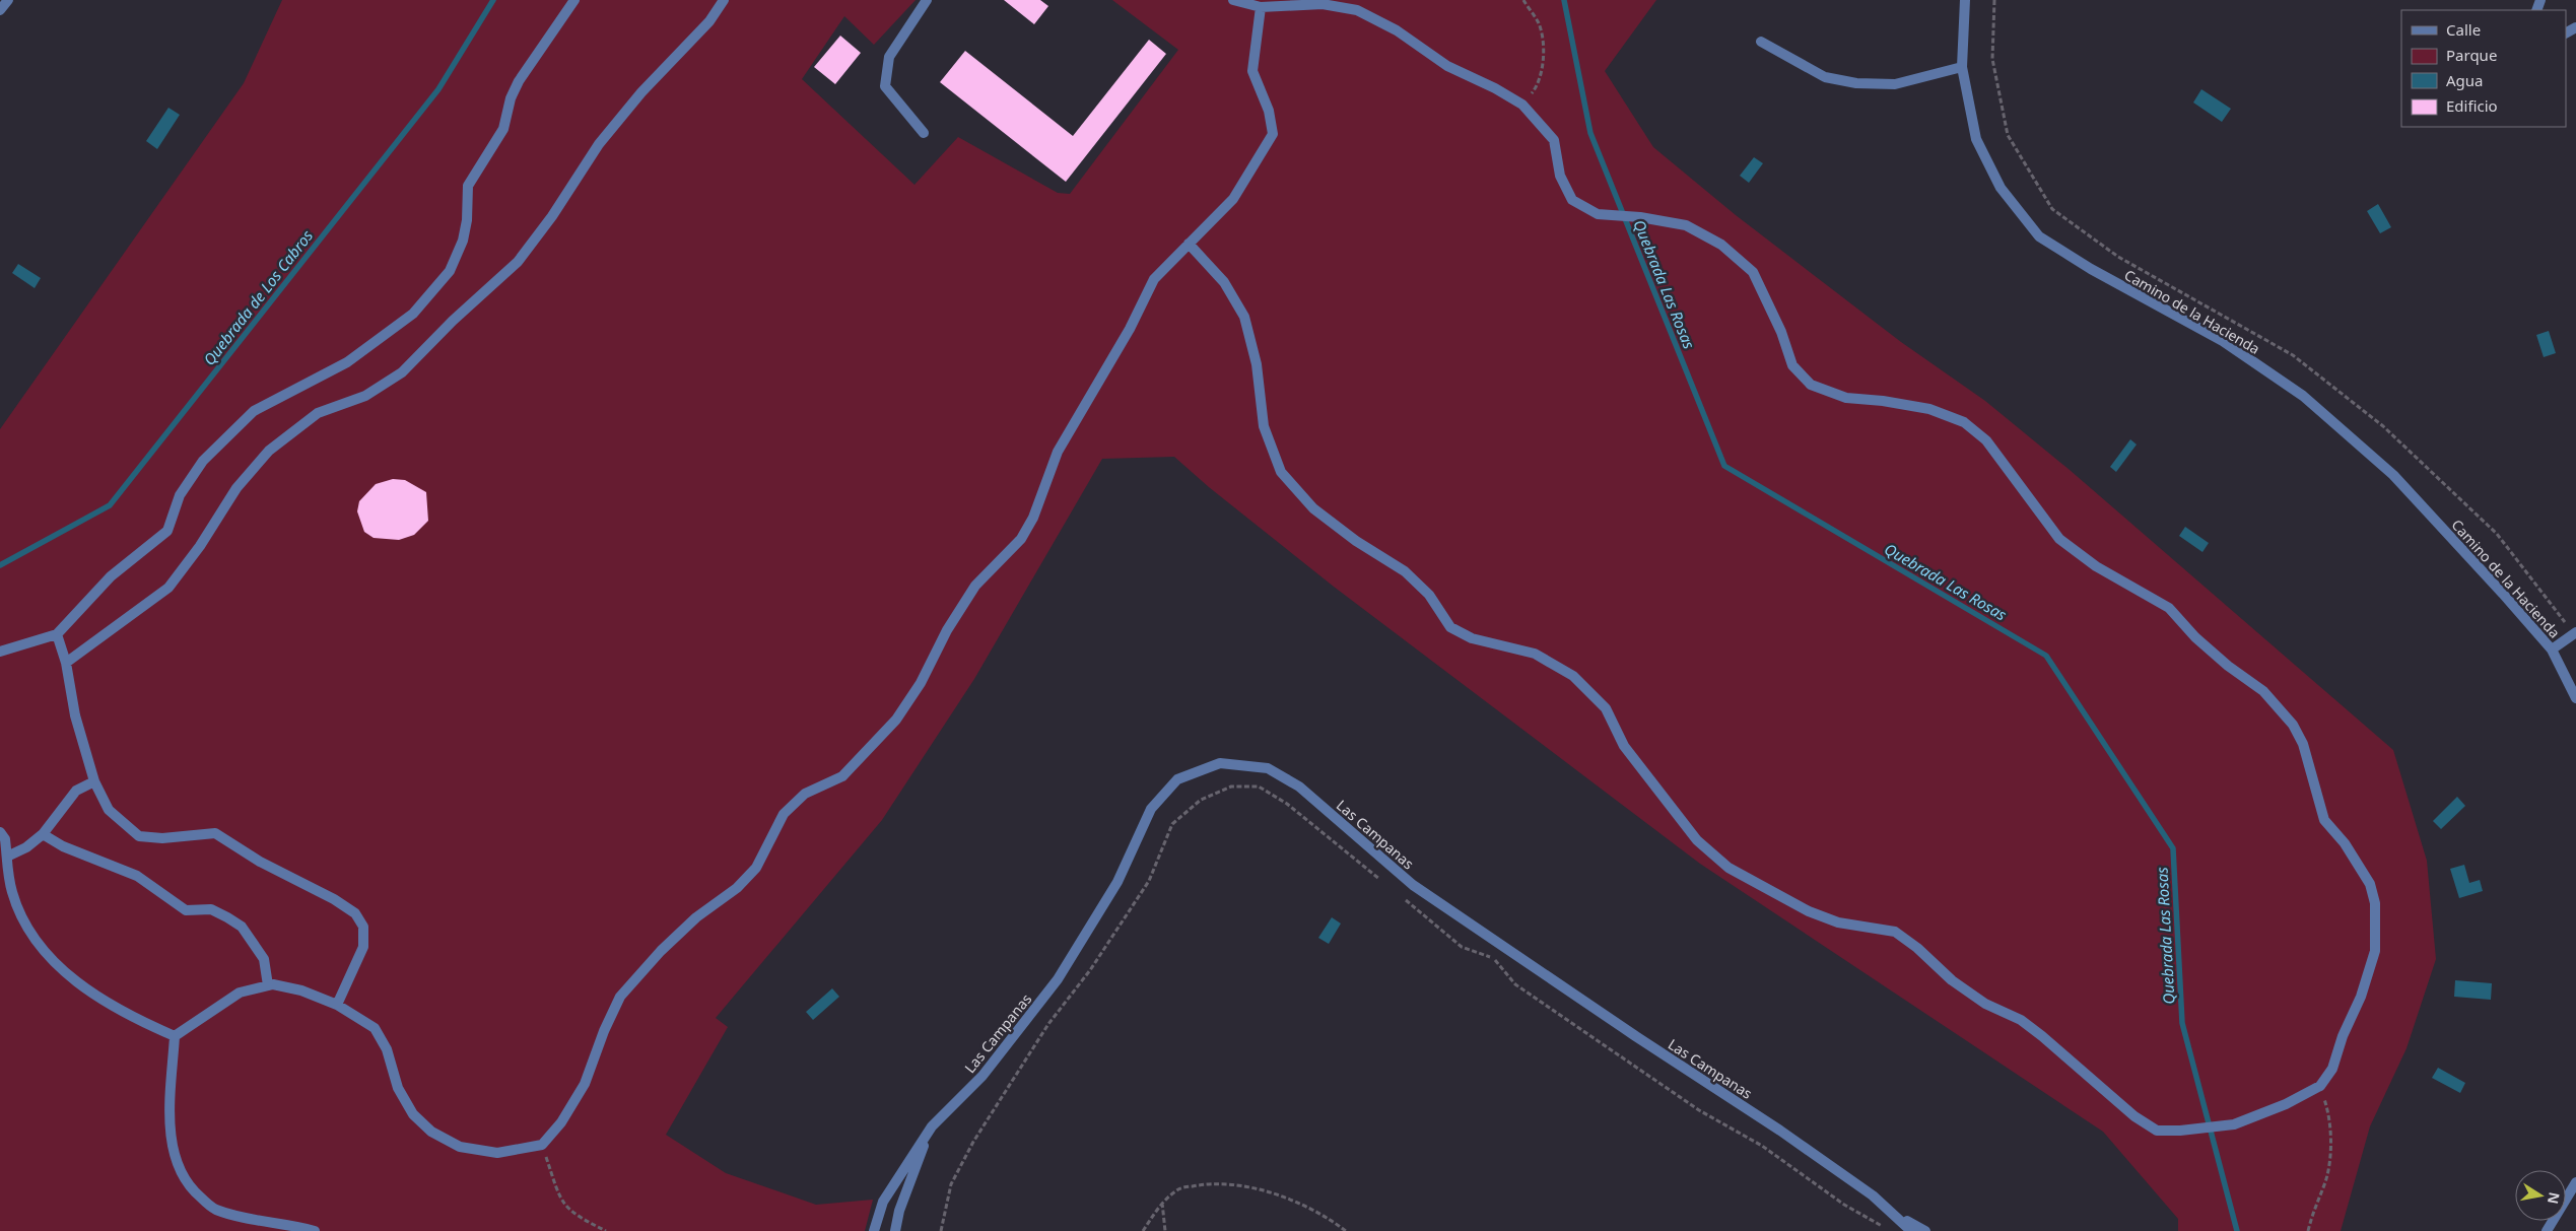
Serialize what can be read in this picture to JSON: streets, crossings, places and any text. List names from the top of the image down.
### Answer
{
  "streets": {
    "street": ["Camino de la Hacienda", "Las Campanas"]
  },
  "water": ["Quebrada Las Rosas", "Quebrada de Los Cabros"],
  "legend": [
    "Calle",
    "Parque",
    "Agua",
    "Edificio"
  ],
  "north": "right"
}
